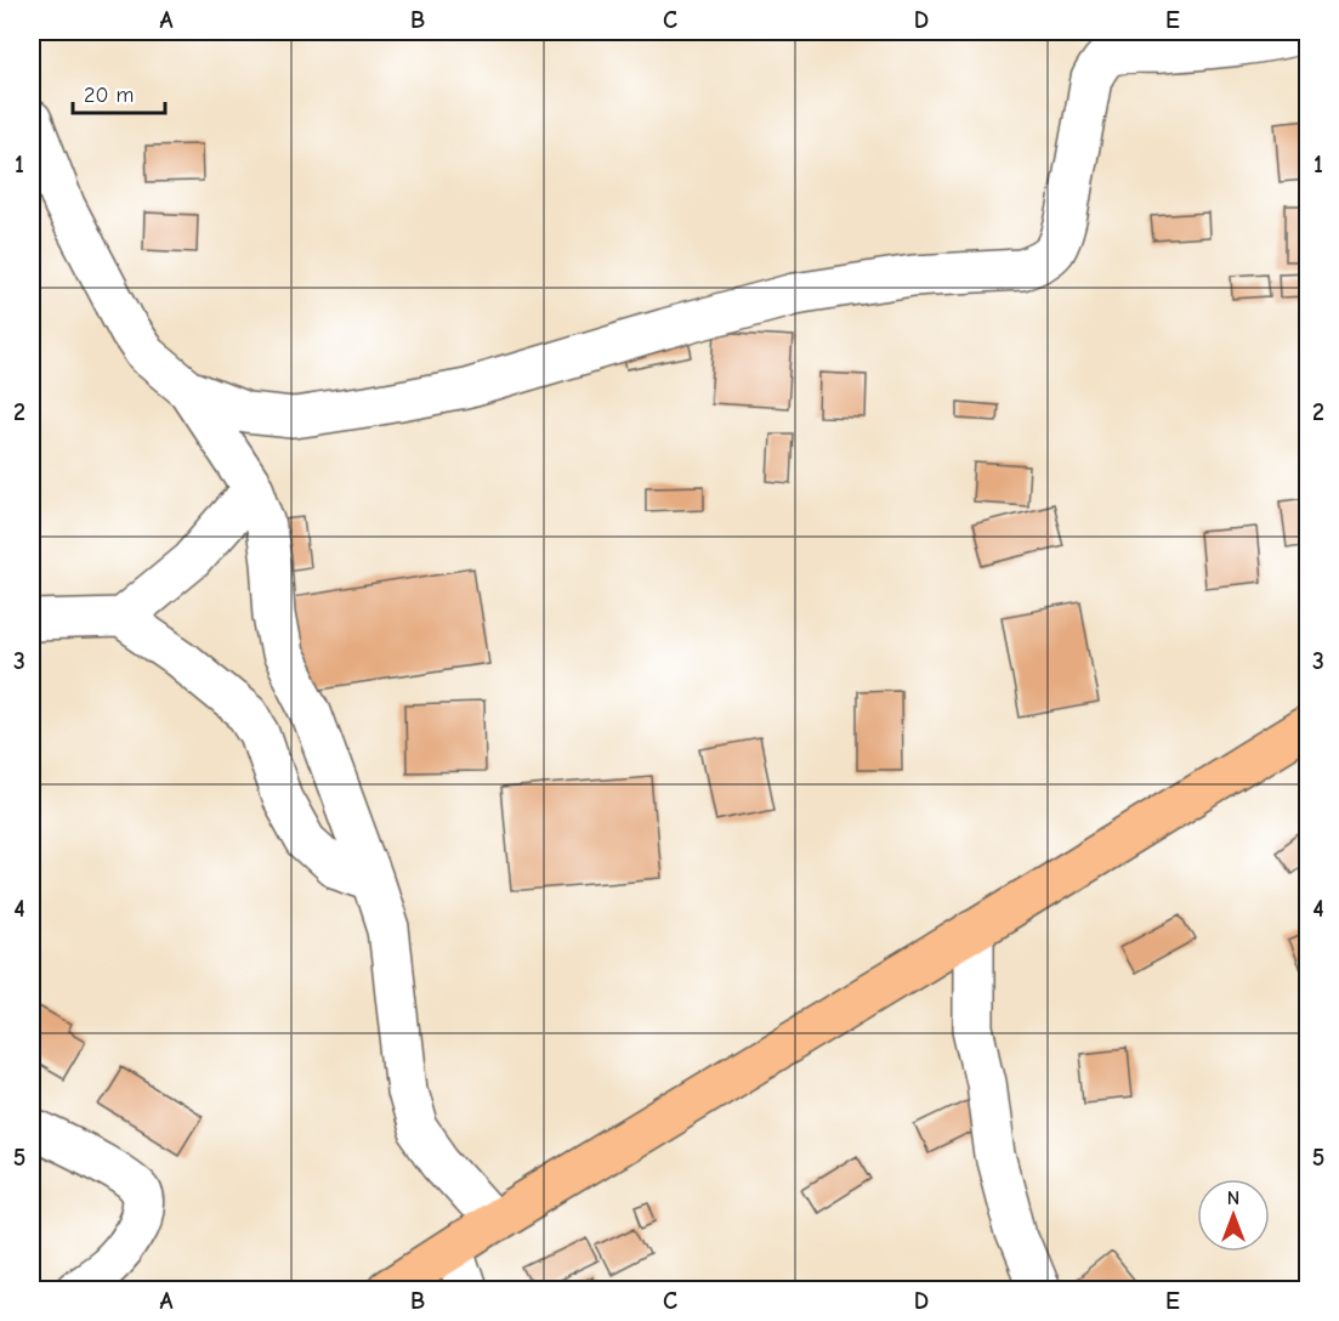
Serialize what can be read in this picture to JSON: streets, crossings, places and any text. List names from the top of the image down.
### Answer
{
  "scale_bar": "20 m",
  "north": "top",
  "grid": {
    "columns": [
      "A",
      "B",
      "C",
      "D",
      "E"
    ],
    "rows": [
      "1",
      "2",
      "3",
      "4",
      "5"
    ]
  }
}
